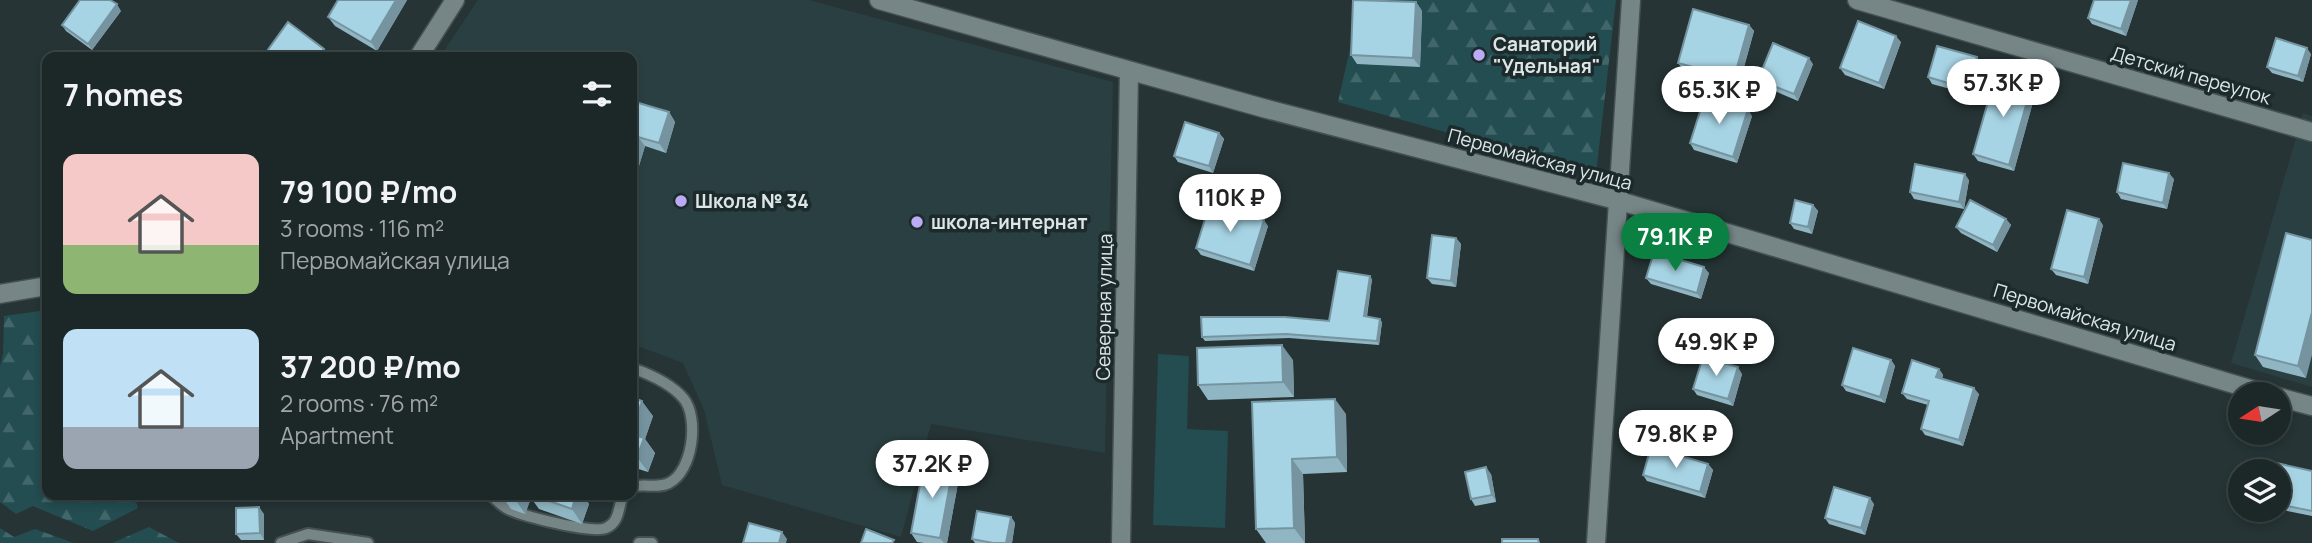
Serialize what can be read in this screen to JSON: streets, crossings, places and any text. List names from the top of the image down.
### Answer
{
  "streets": {
    "main road": ["Детский переулок", "Первомайская улица", "Северная улица"]
  },
  "crossings": [
    ["Первомайская улица", "Северная улица"]
  ],
  "places": ["Санаторий \"Удельная\"", "Школа № 34", "школа-интернат"],
  "north": "left",
  "page": {
    "heading": "7 homes",
    "price": [
      "57.3K ₽",
      "65.3K ₽",
      "110K ₽",
      "79.1K ₽",
      "49.9K ₽",
      "79.8K ₽",
      "37.2K ₽"
    ],
    "list": [
      {
        "name": "79 100 ₽/mo",
        "note": "3 rooms · 116 m² · Первомайская улица"
      },
      {
        "name": "37 200 ₽/mo",
        "note": "2 rooms · 76 m² · Apartment"
      }
    ]
  }
}
